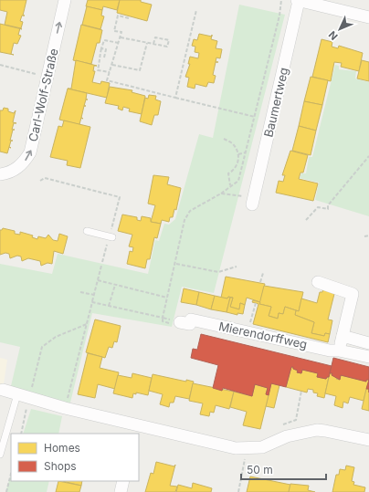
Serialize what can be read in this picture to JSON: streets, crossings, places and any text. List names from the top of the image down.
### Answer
{
  "streets": {
    "street": ["Carl-Wolf-Straße", "Baumertweg", "Mierendorffweg"]
  },
  "one_way": ["Carl-Wolf-Straße"],
  "legend": ["Homes", "Shops"],
  "scale_bar": "50 m",
  "north": "bottom left"
}
